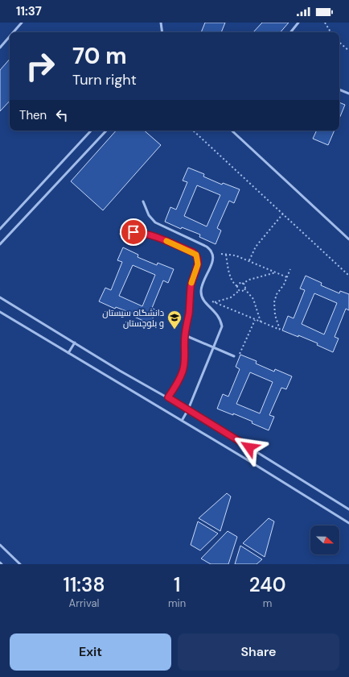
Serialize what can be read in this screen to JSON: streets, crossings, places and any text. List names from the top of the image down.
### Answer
{
  "places": {
    "school or university": ["دانشگاه سیستان و بلوچستان"]
  },
  "north": "right",
  "page": {
    "status": "11:37",
    "turn": ["70 m", "Turn right"],
    "then": "Then",
    "eta": [
      "11:38",
      "Arrival",
      "1",
      "min",
      "240",
      "m"
    ],
    "buttons": ["Exit", "Share"]
  }
}
